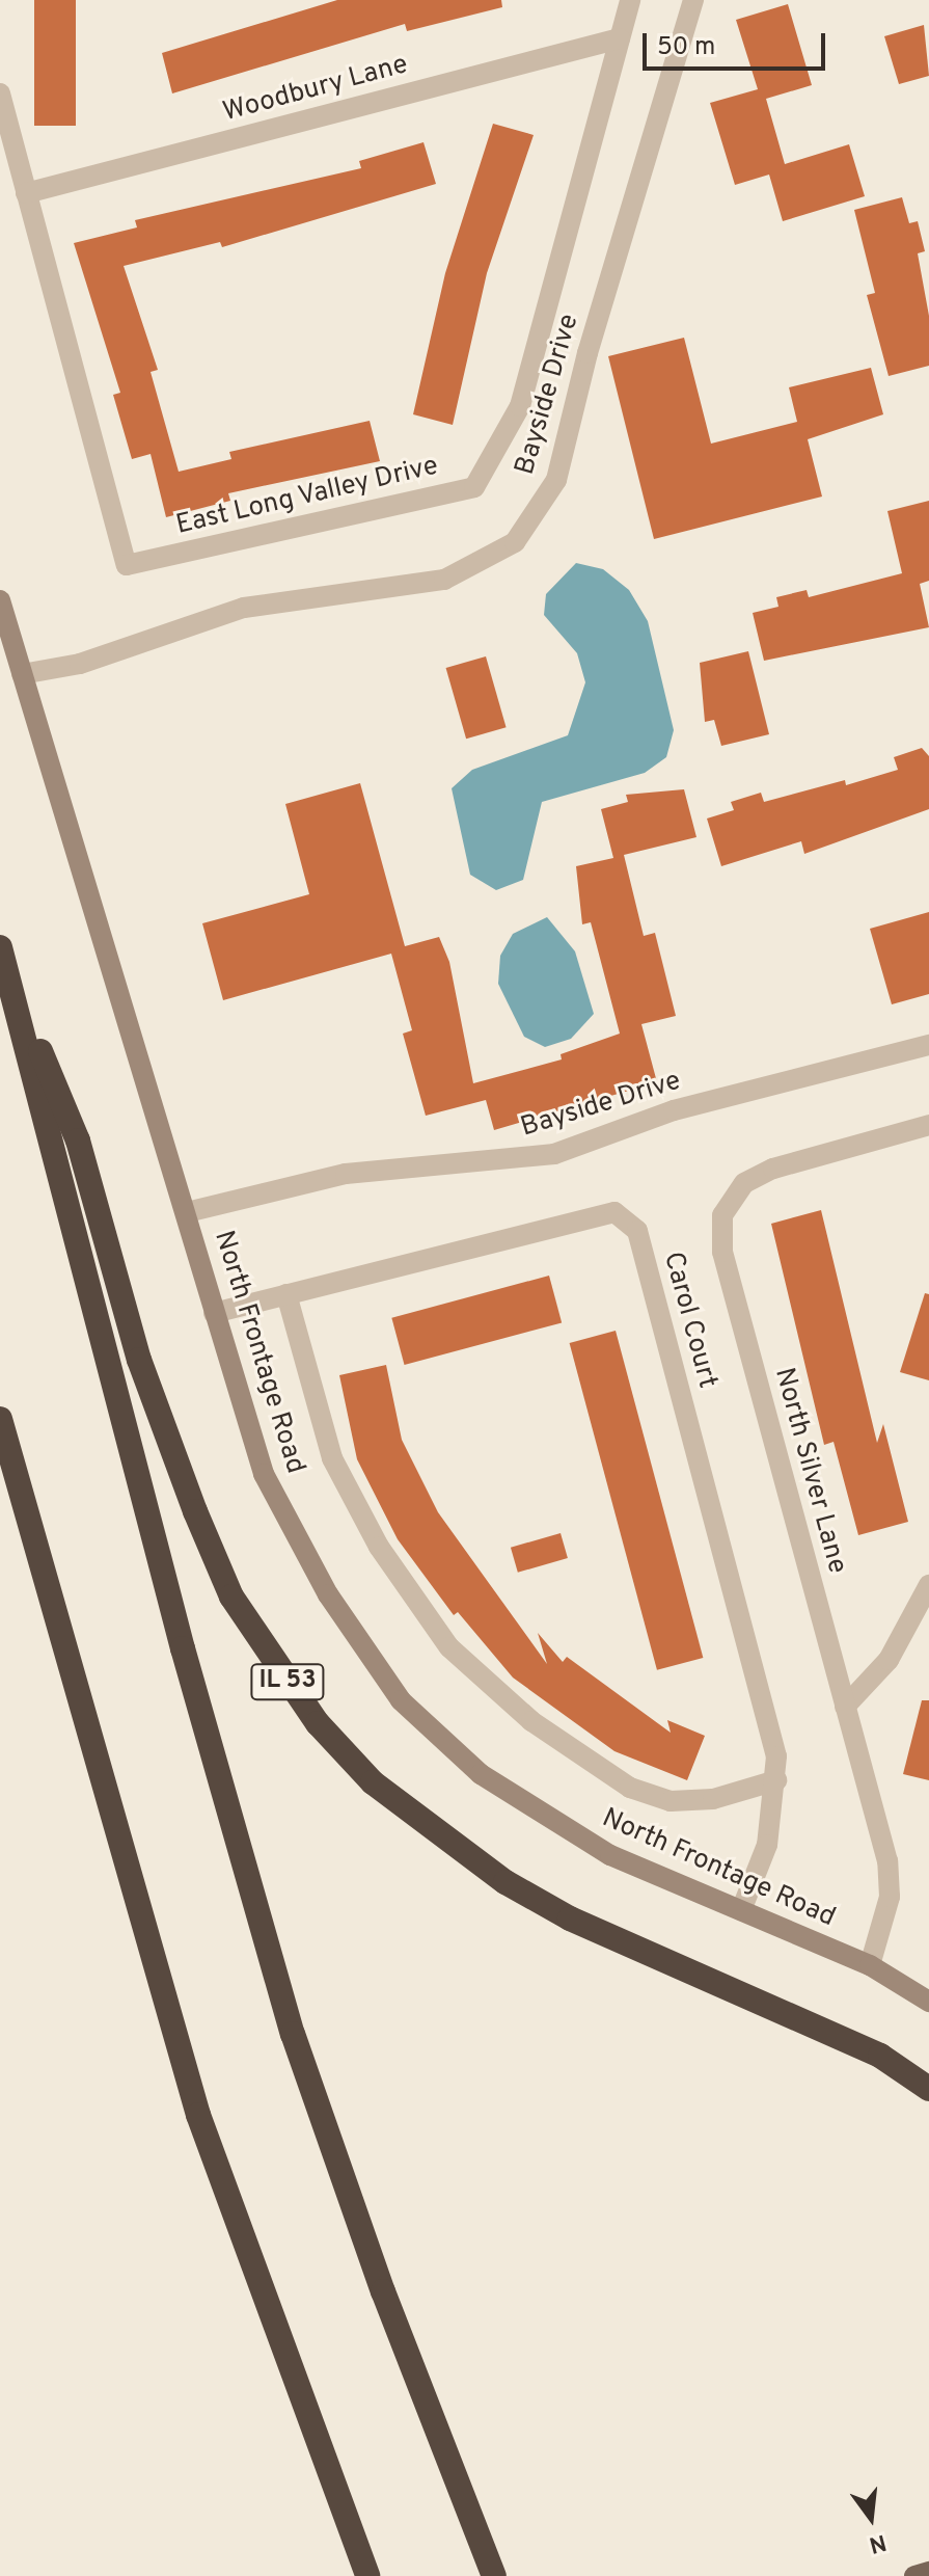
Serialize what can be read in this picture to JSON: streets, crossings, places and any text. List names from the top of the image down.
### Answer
{
  "streets": {
    "highway": ["IL 53"],
    "street": [
      "Woodbury Lane",
      "Bayside Drive",
      "East Long Valley Drive",
      "Carol Court",
      "North Frontage Road",
      "North Silver Lane"
    ]
  },
  "crossings": [
    ["Woodbury Lane", "East Long Valley Drive"],
    ["Bayside Drive", "North Frontage Road"],
    ["Carol Court", "North Frontage Road"],
    ["North Frontage Road", "North Silver Lane"]
  ],
  "scale_bar": "50 m",
  "north": "bottom"
}
